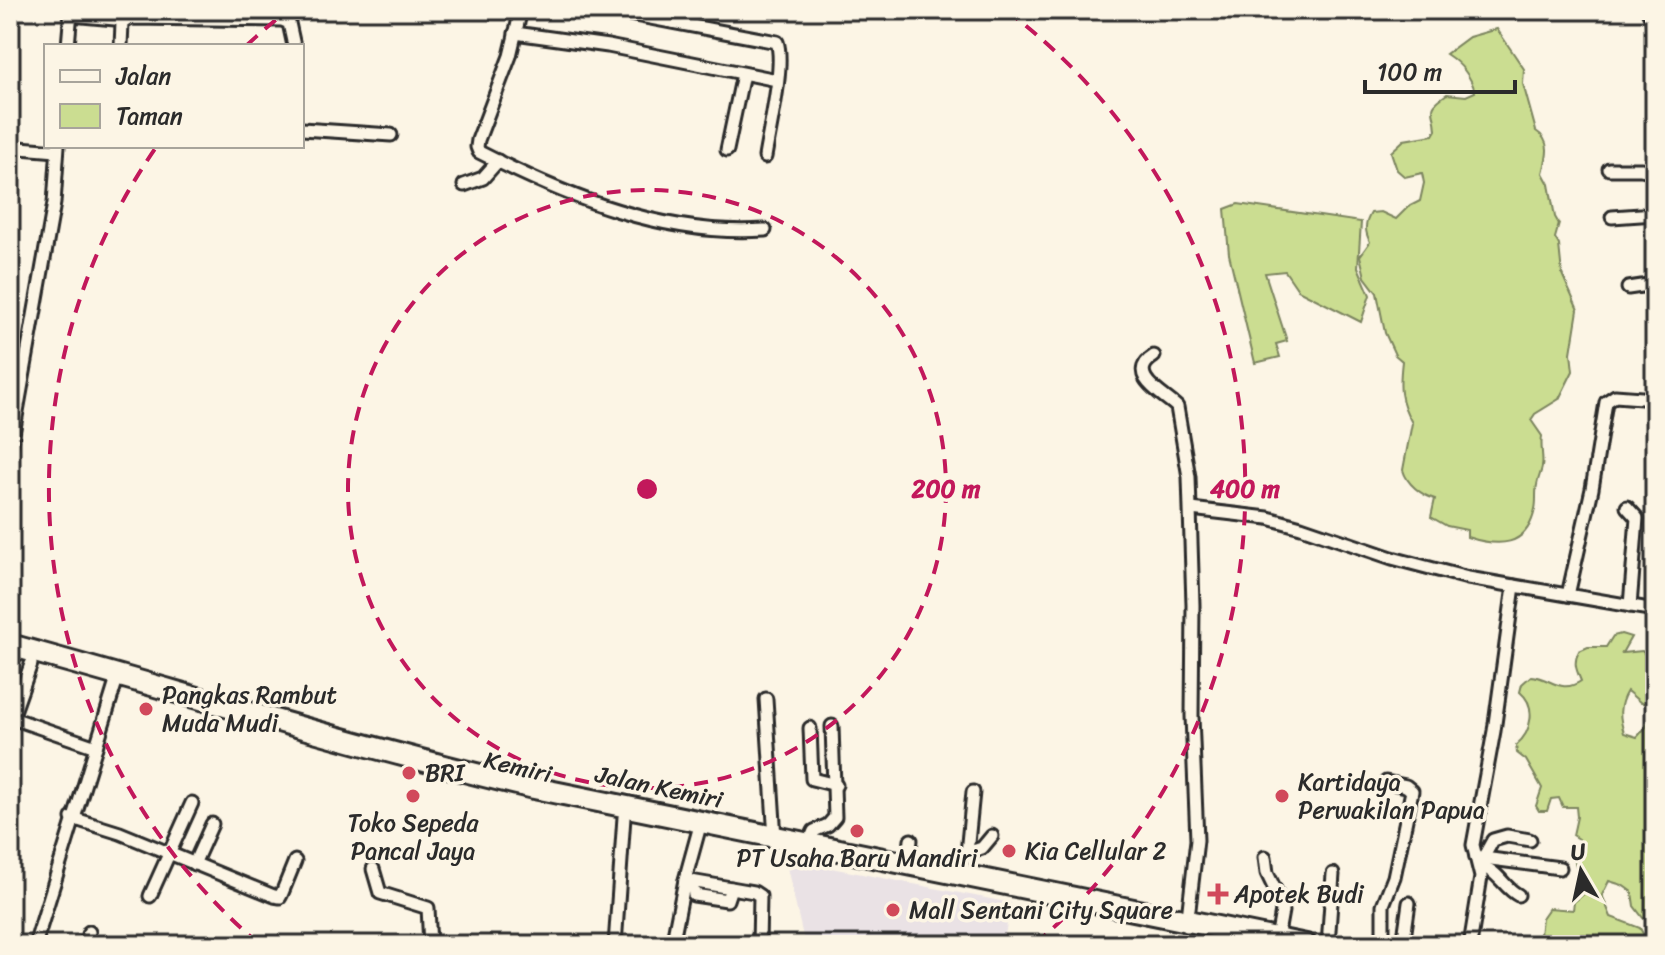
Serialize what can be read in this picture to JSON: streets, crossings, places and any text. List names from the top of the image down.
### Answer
{
  "streets": {
    "highway": ["Kemiri", "Jalan Kemiri"]
  },
  "crossings": [
    ["Kemiri", "Jalan Kemiri"]
  ],
  "places": {
    "other": [
      "Pangkas Rambut Muda Mudi",
      "BRI",
      "Toko Sepeda Pancal Jaya",
      "Kartidaya Perwakilan Papua",
      "PT Usaha Baru Mandiri",
      "Kia Cellular 2",
      "Mall Sentani City Square"
    ],
    "health": ["Apotek Budi"]
  },
  "legend": ["Jalan", "Taman"],
  "scale_bar": "100 m",
  "north": "top",
  "rings": ["200 m", "400 m"]
}
